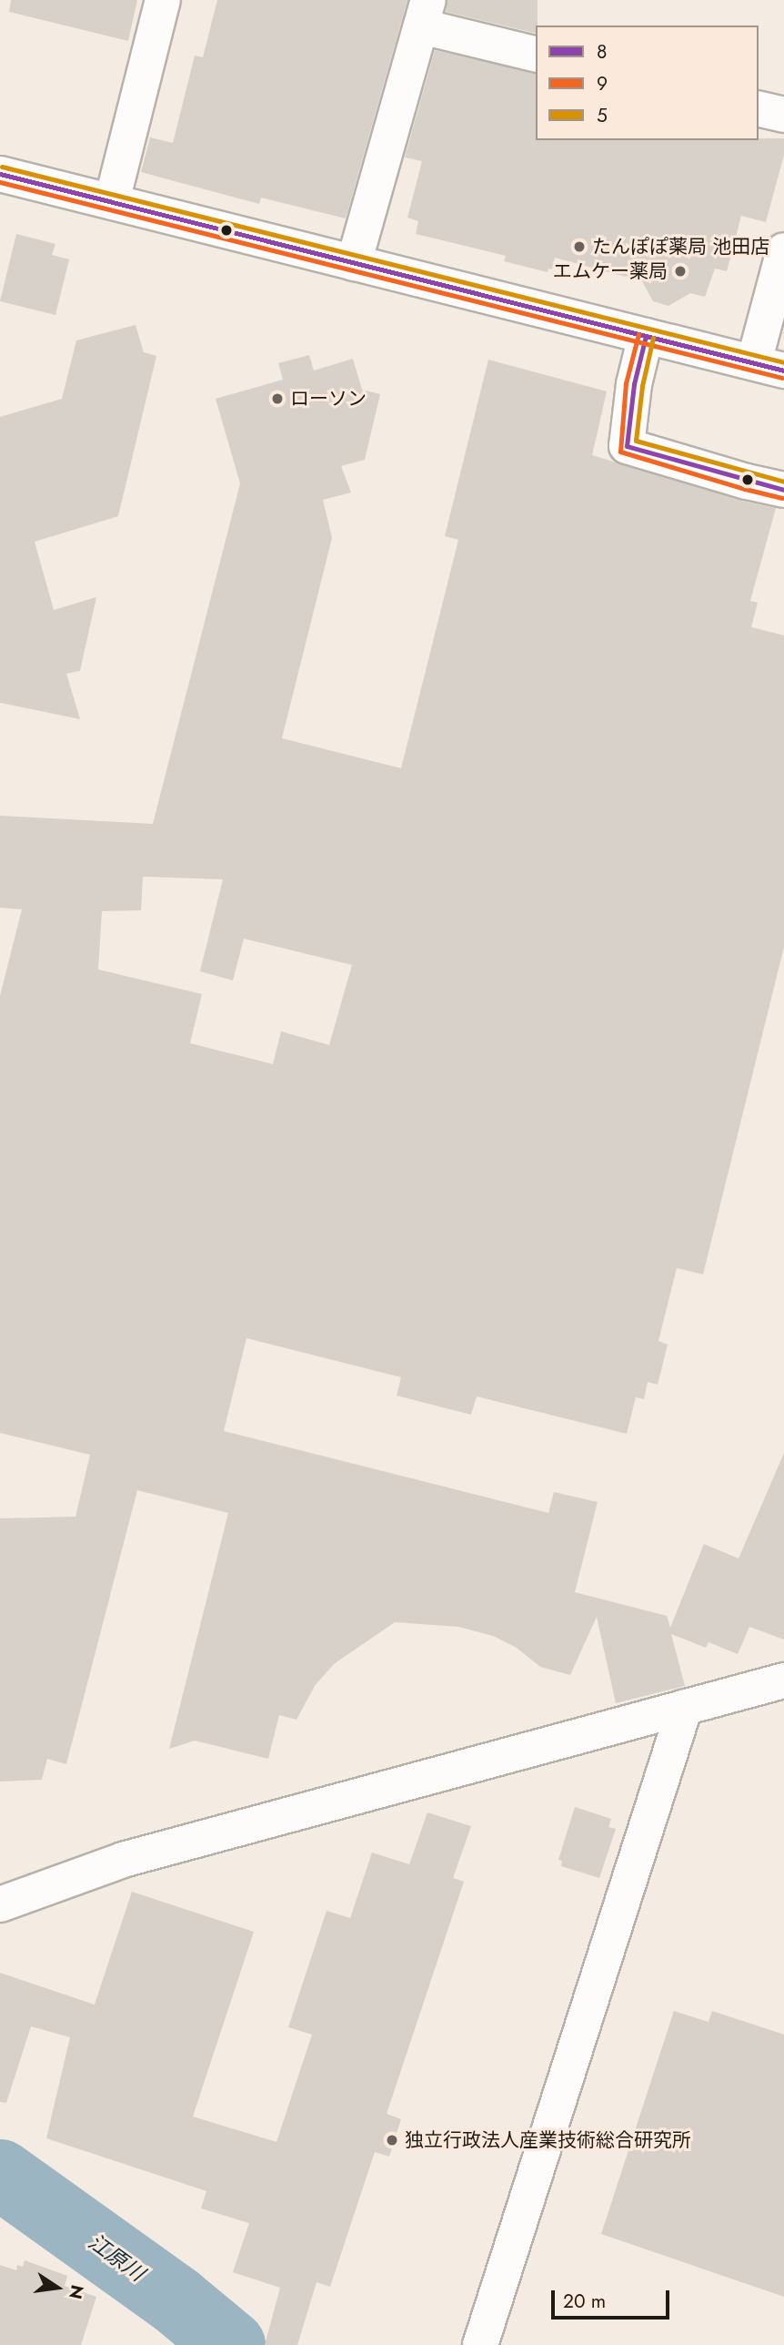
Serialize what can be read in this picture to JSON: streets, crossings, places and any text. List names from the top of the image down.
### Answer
{
  "water": ["江原川"],
  "places": [
    "たんぽぽ薬局 池田店",
    "エムケー薬局",
    "ローソン",
    "独立行政法人産業技術総合研究所"
  ],
  "lines": ["transit line 5", "transit line 8", "transit line 9"],
  "legend": ["8", "9", "5"],
  "scale_bar": "20 m",
  "north": "right"
}
